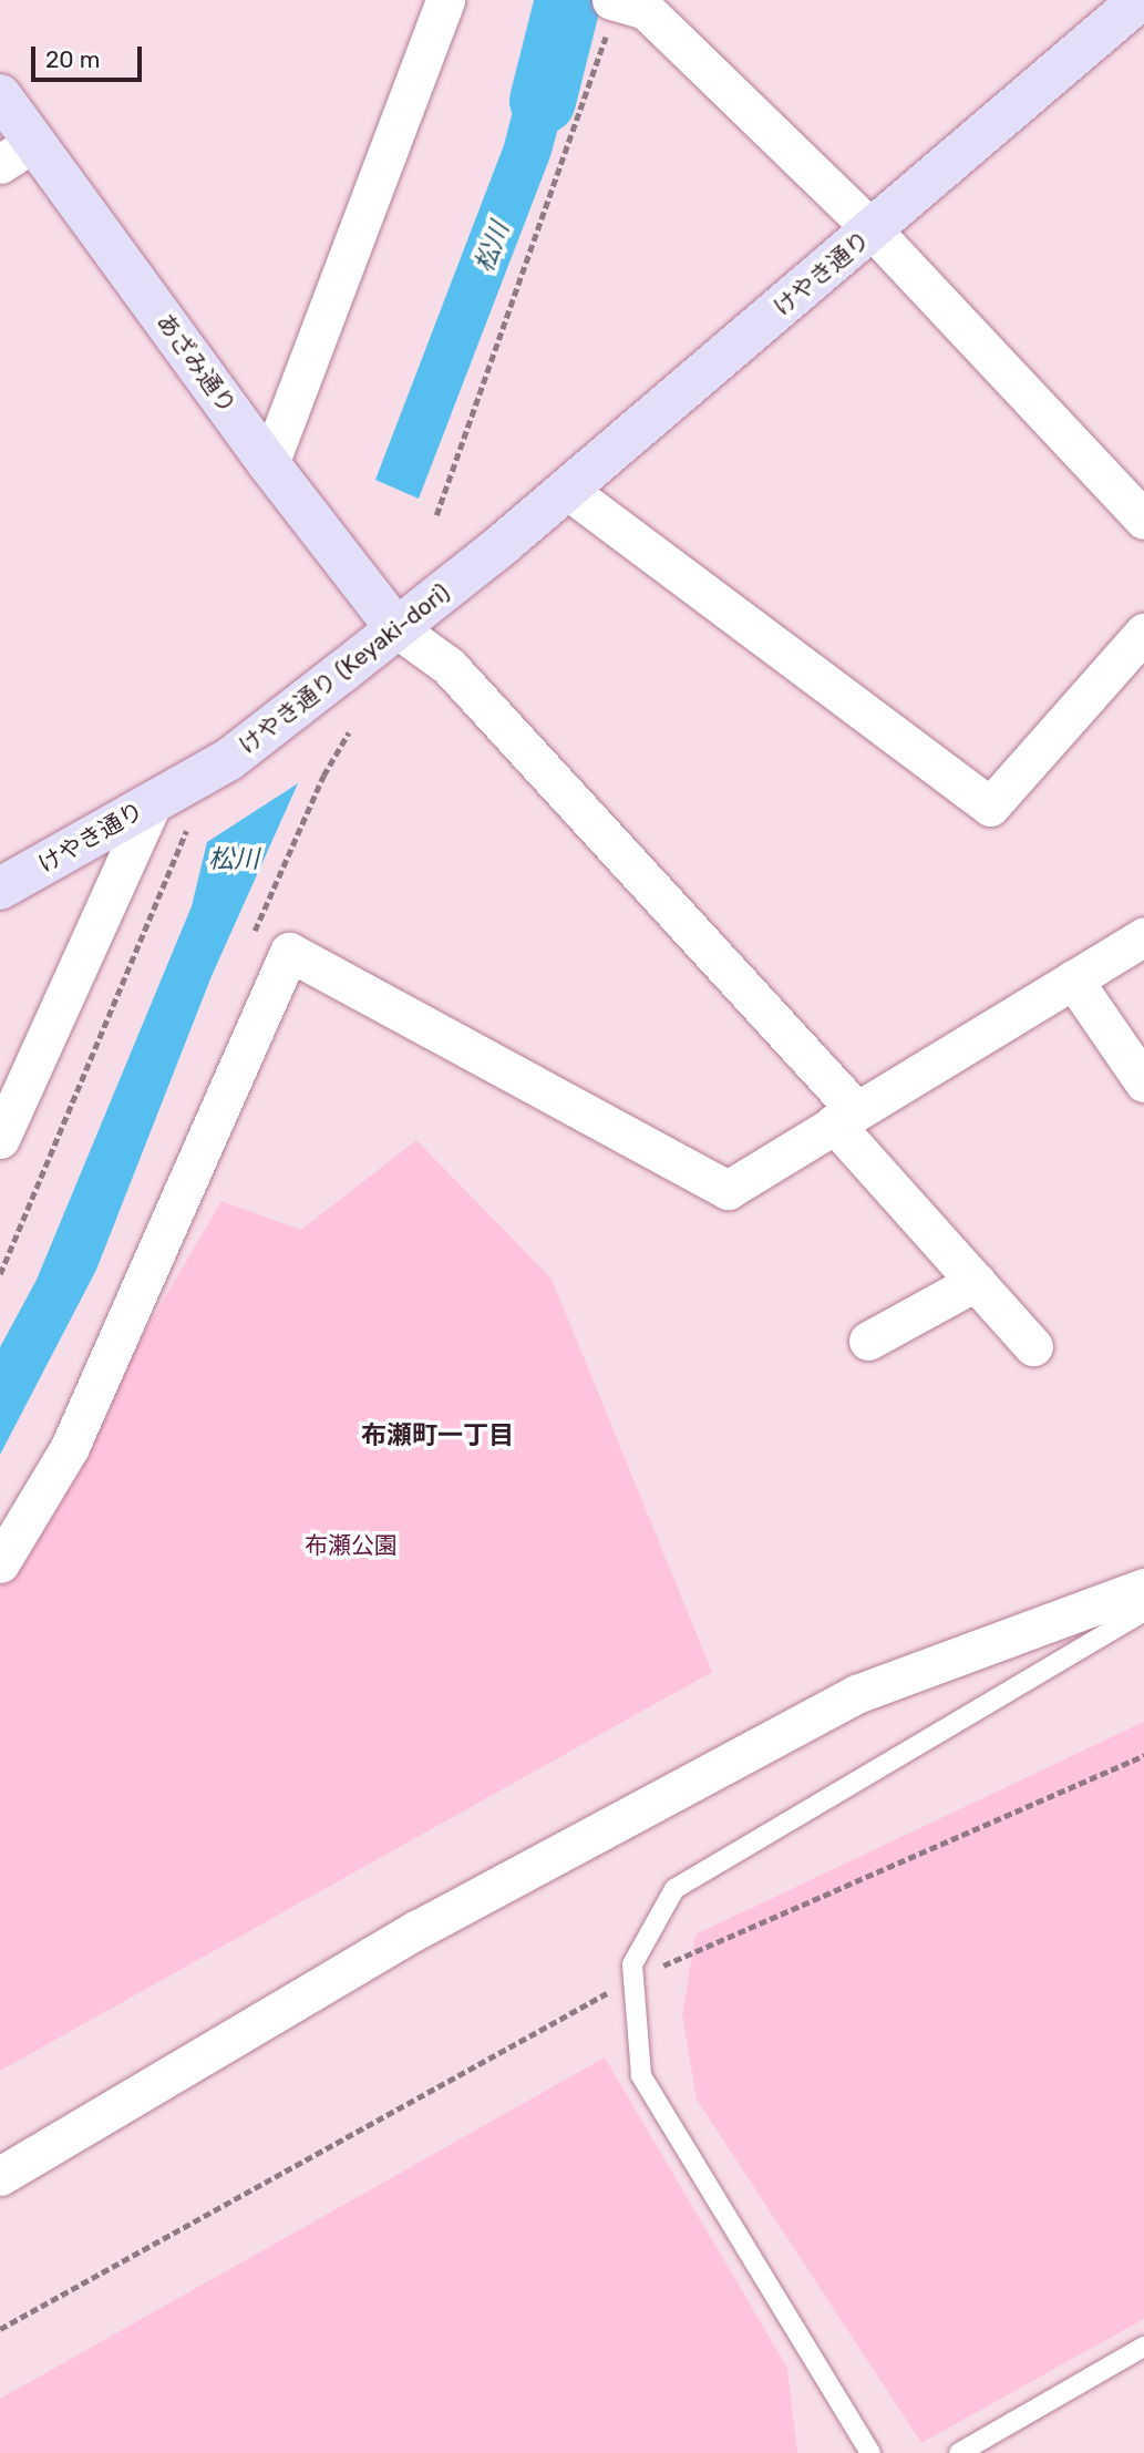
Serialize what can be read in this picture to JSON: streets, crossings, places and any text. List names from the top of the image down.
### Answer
{
  "streets": {
    "street": ["けやき通り", "あざみ通り", "けやき通り (Keyaki-dori)"]
  },
  "crossings": [
    ["けやき通り", "けやき通り (Keyaki-dori)"],
    ["あざみ通り", "けやき通り (Keyaki-dori)"]
  ],
  "districts": ["布瀬町一丁目"],
  "water": ["松川"],
  "parks": ["布瀬公園"],
  "scale_bar": "20 m"
}
